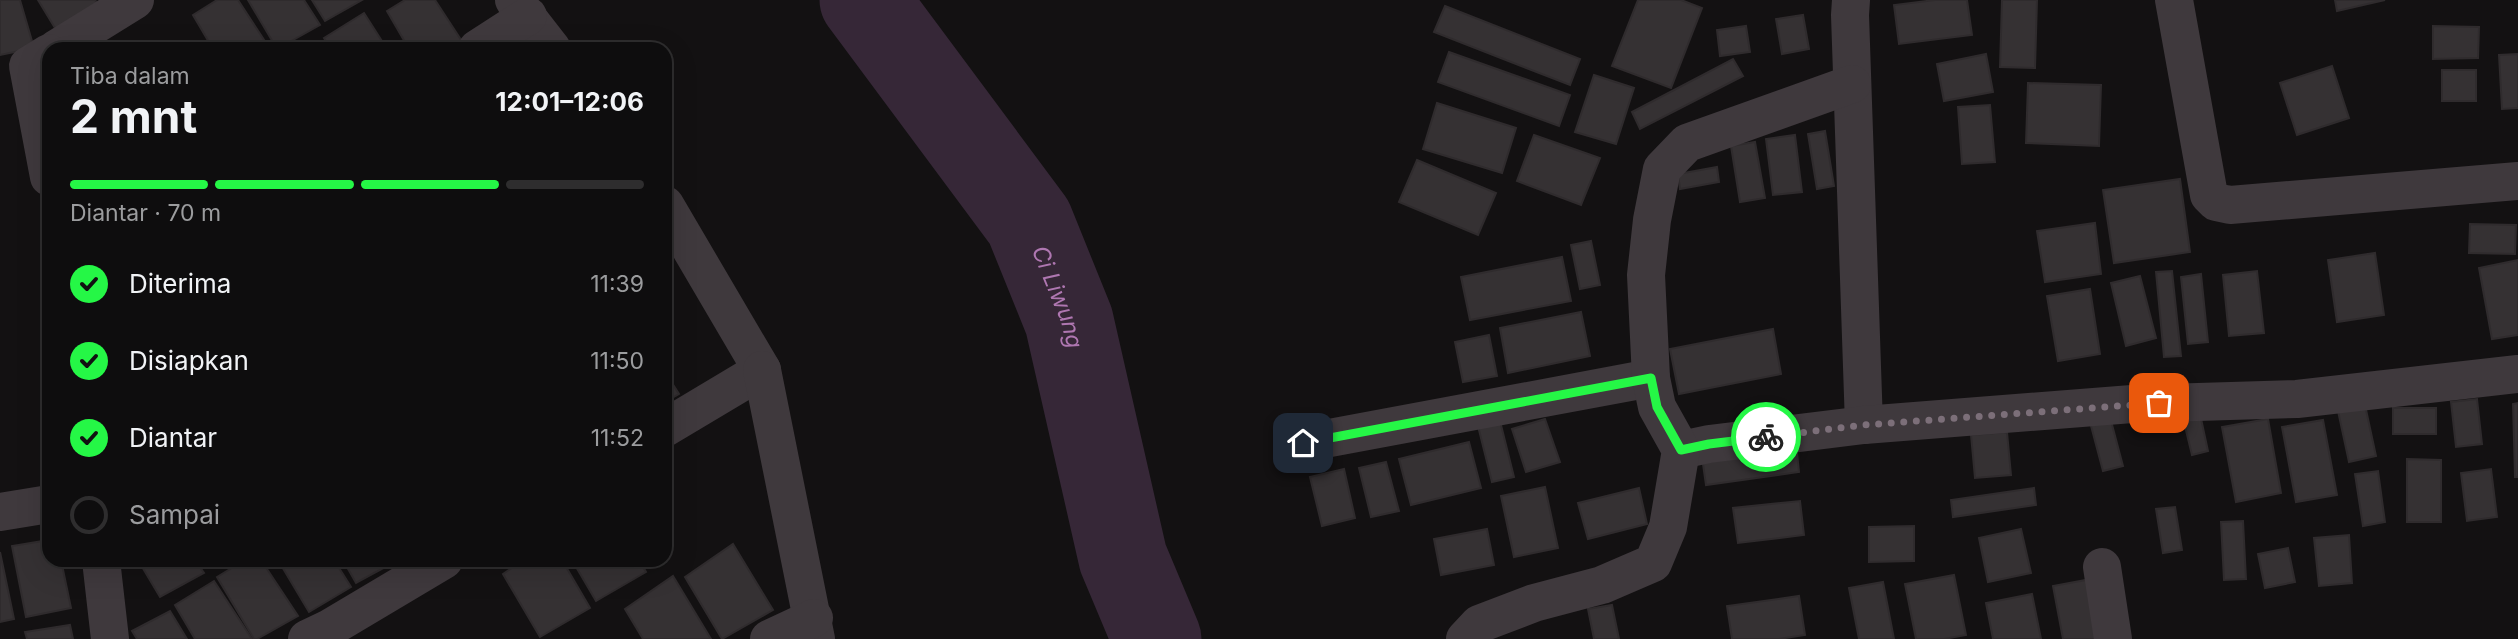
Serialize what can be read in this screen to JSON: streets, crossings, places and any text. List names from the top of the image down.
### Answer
{
  "water": ["Ci Liwung"],
  "page": {
    "heading": ["2 mnt", "Tiba dalam", "12:01–12:06"],
    "bar": "Diantar · 70 m",
    "list": [
      ["Diterima", "11:39"],
      ["Disiapkan", "11:50"],
      ["Diantar", "11:52"],
      "Sampai"
    ]
  }
}
